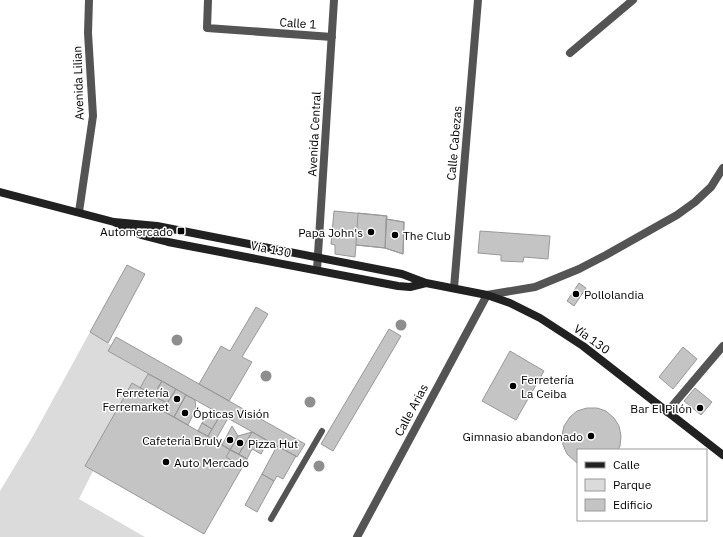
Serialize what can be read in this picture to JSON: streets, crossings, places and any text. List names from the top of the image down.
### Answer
{
  "streets": {
    "main road": ["Vía 130"],
    "street": [
      "Calle 1",
      "Avenida Lilian",
      "Avenida Central",
      "Calle Cabezas",
      "Calle Arias"
    ]
  },
  "crossings": [
    ["Calle 1", "Avenida Central"],
    ["Avenida Lilian", "Vía 130"],
    ["Avenida Central", "Vía 130"],
    ["Calle Cabezas", "Vía 130"],
    ["Vía 130", "Calle Arias"]
  ],
  "places": {
    "transit": ["Automercado"],
    "other": [
      "Papa John's",
      "The Club",
      "Pollolandia",
      "Ferretería La Ceiba",
      "Ferretería Ferremarket",
      "Bar El Pilón",
      "Ópticas Visión",
      "Gimnasio abandonado",
      "Cafetería Bruly",
      "Pizza Hut",
      "Auto Mercado"
    ]
  },
  "legend": ["Calle", "Parque", "Edificio"]
}
